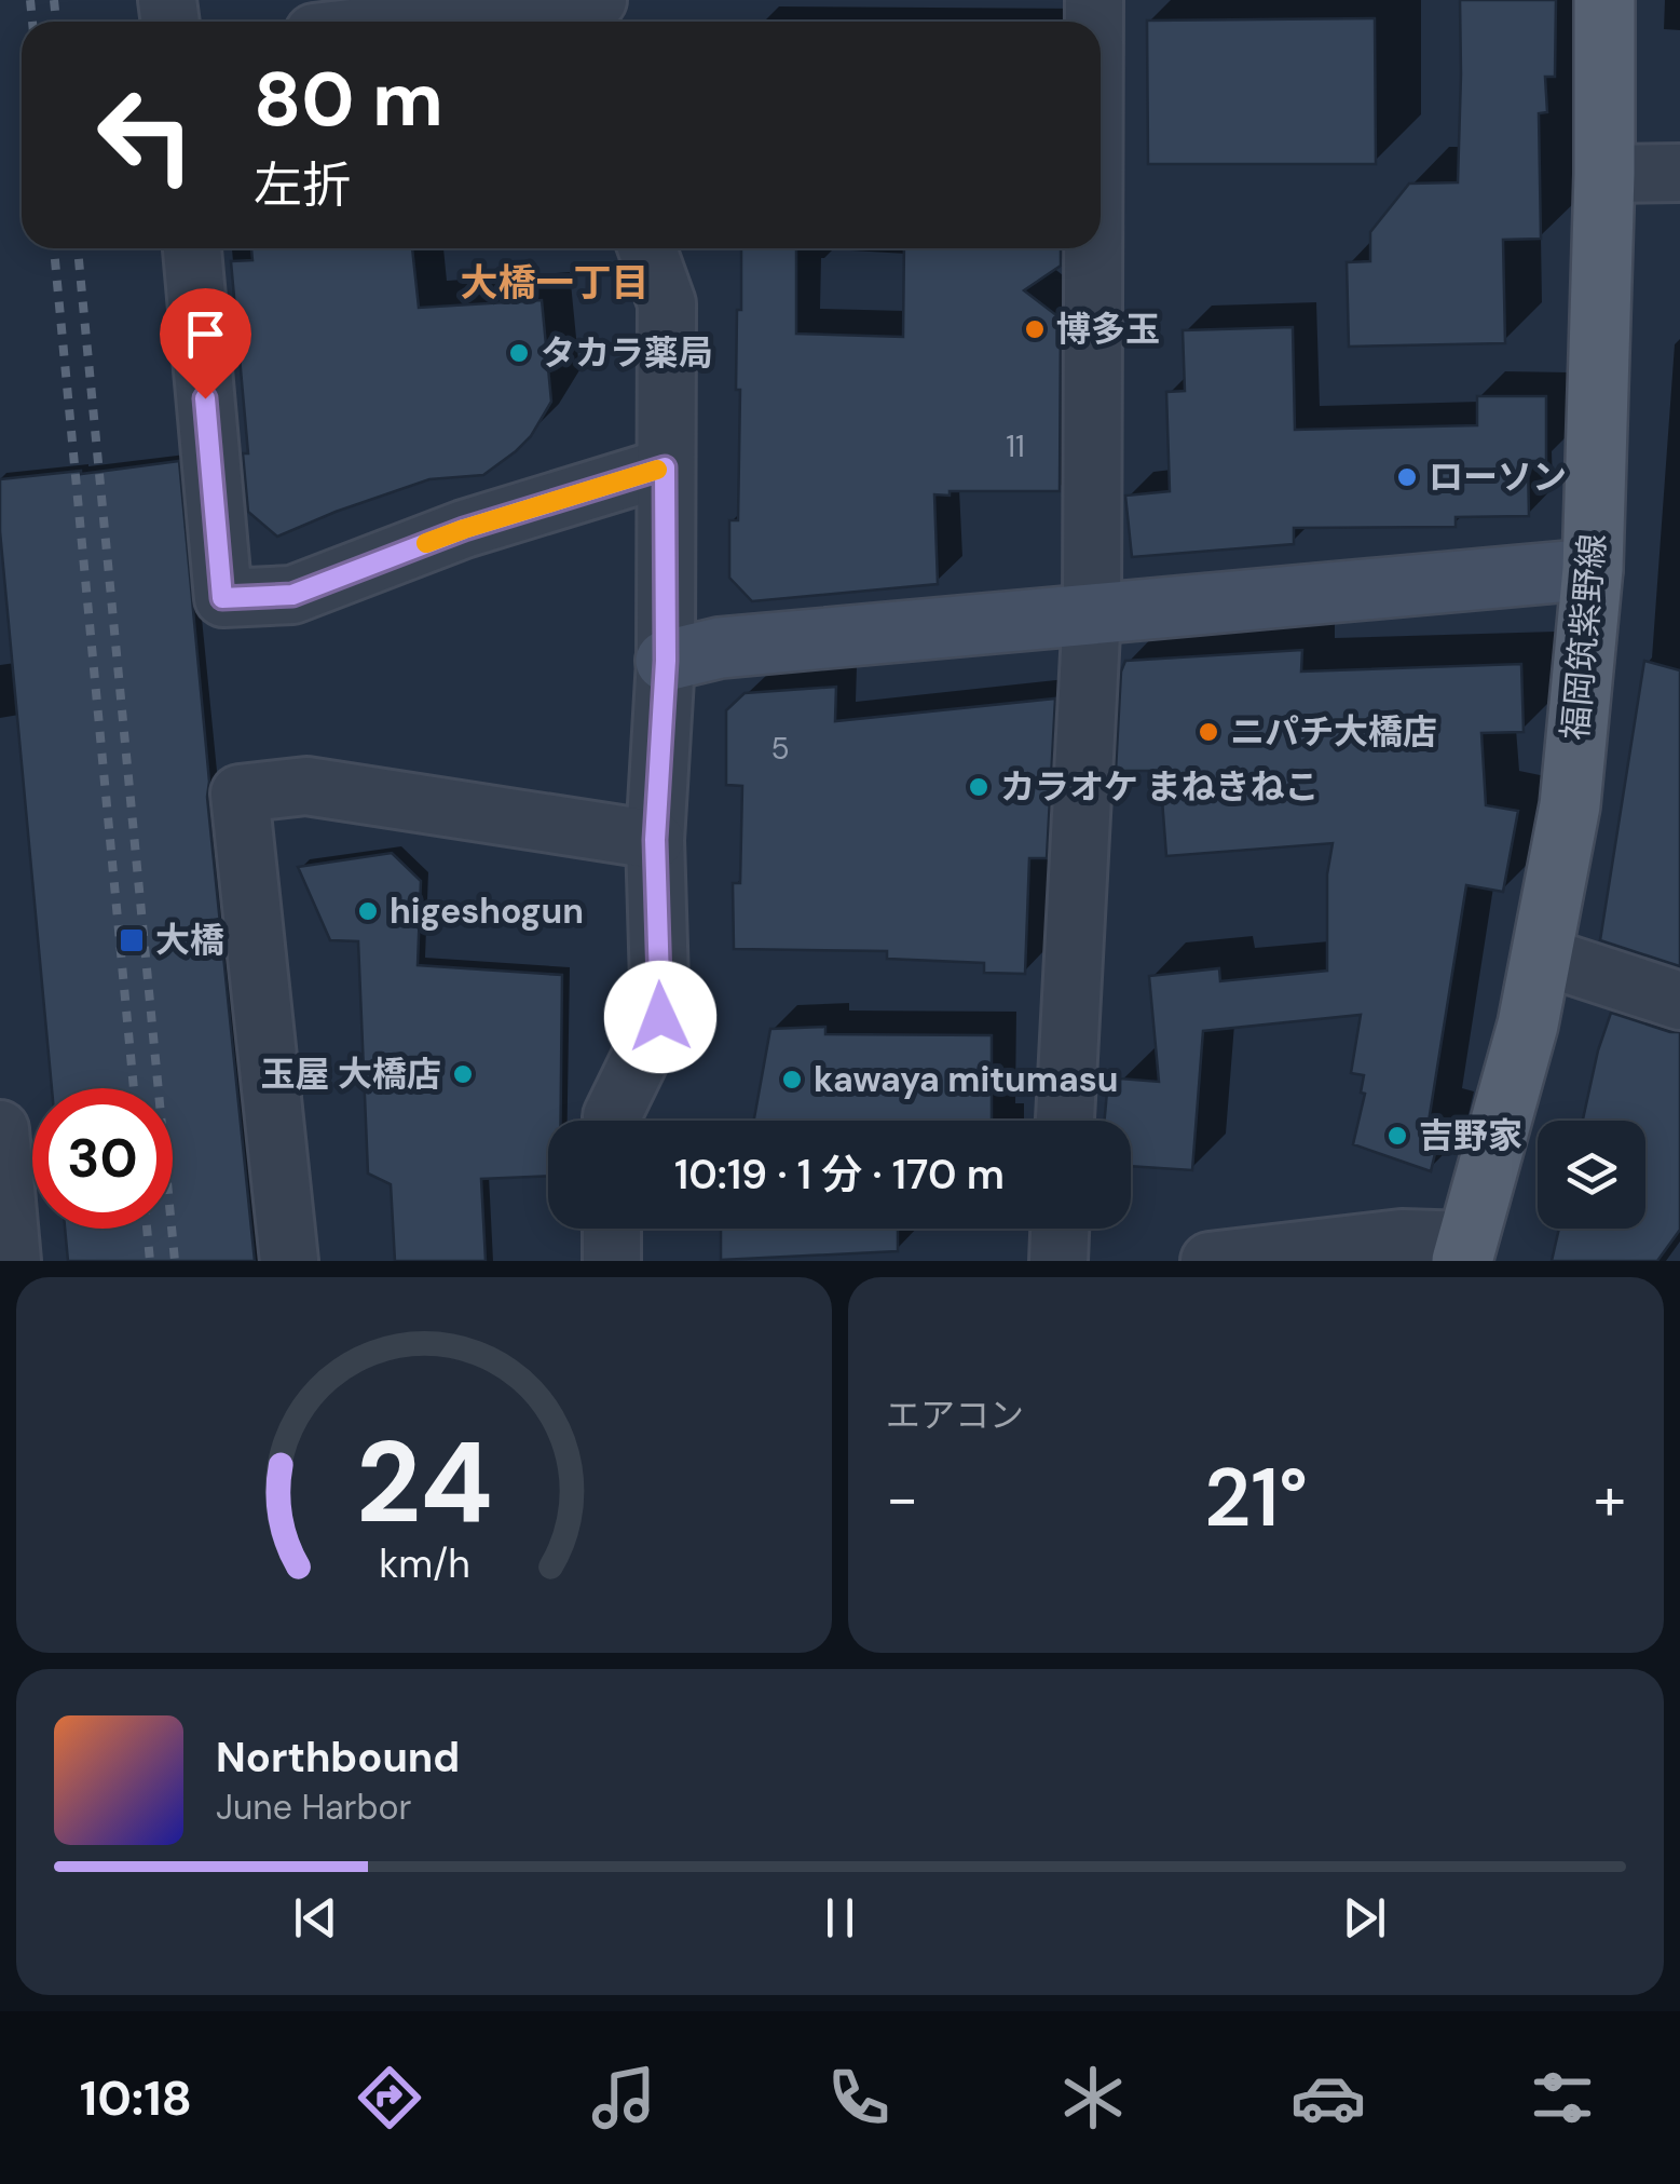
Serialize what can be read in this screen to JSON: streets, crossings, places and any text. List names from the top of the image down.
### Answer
{
  "streets": {
    "main road": ["福岡筑紫野線"]
  },
  "districts": ["大橋一丁目"],
  "places": {
    "other": [
      "博多玉",
      "タカラ薬局",
      "ローソン",
      "ニパチ大橋店",
      "カラオケ まねきねこ",
      "higeshogun",
      "玉屋 大橋店",
      "kawaya mitumasu",
      "吉野家"
    ],
    "transit": ["大橋"]
  },
  "house_numbers": ["11", "5"],
  "page": {
    "turn": ["80 m", "左折"],
    "limit": "30",
    "trip": "10:19 · 1 分 · 170 m",
    "tile": "エアコン",
    "heat": ["−", "21°", "+"],
    "song": ["Northbound", "June Harbor"],
    "tabs": "10:18",
    "gauge": ["24", "km/h"]
  }
}
